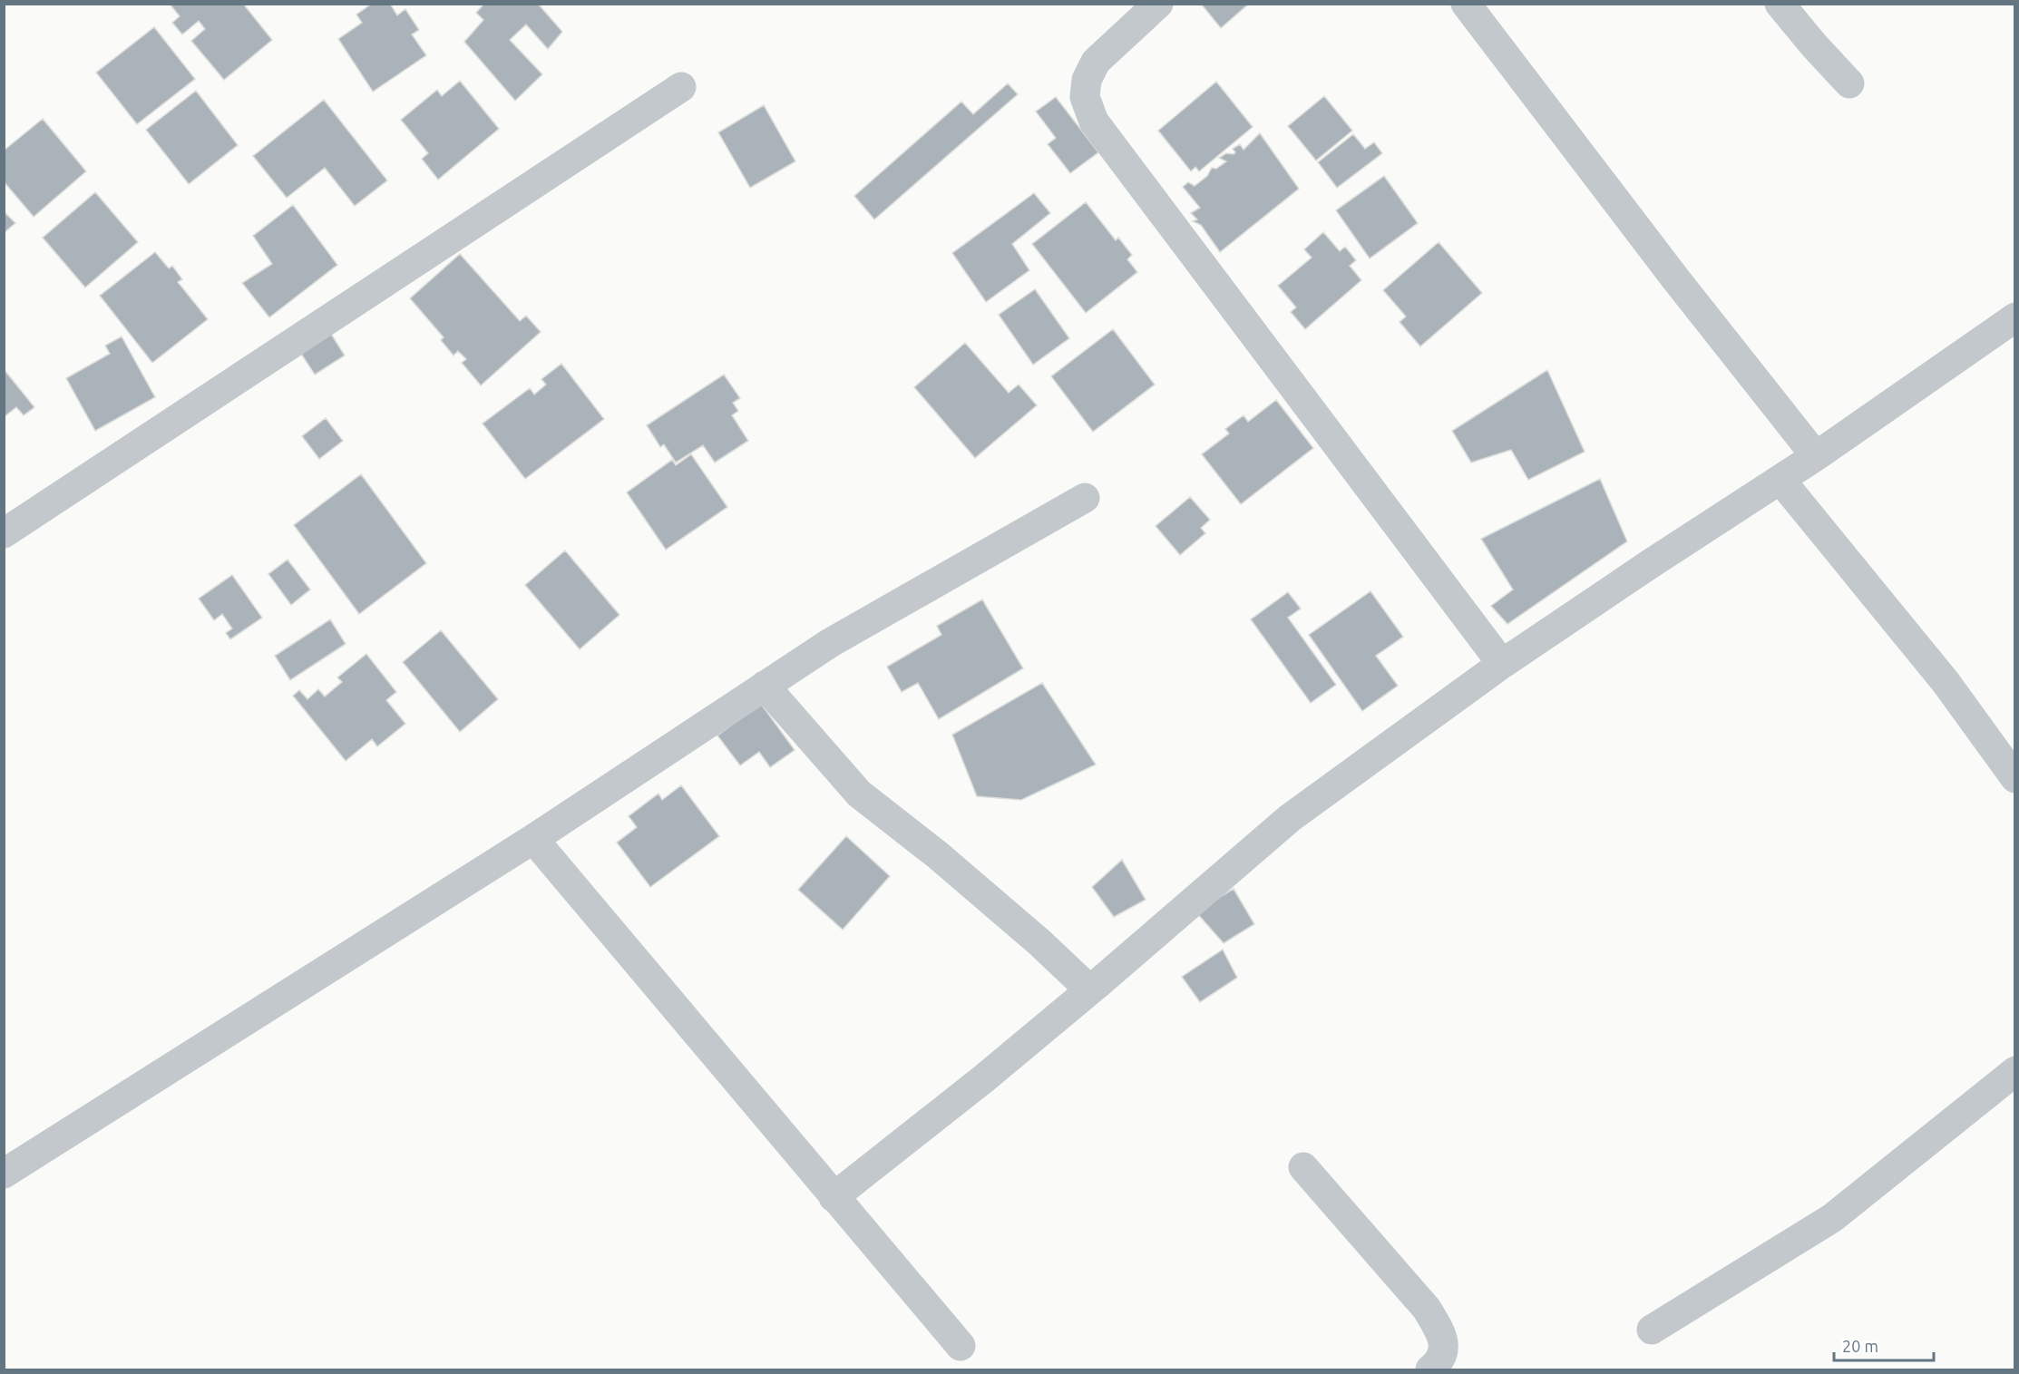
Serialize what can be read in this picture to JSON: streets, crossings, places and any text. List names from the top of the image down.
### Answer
{
  "scale_bar": "20 m"
}
